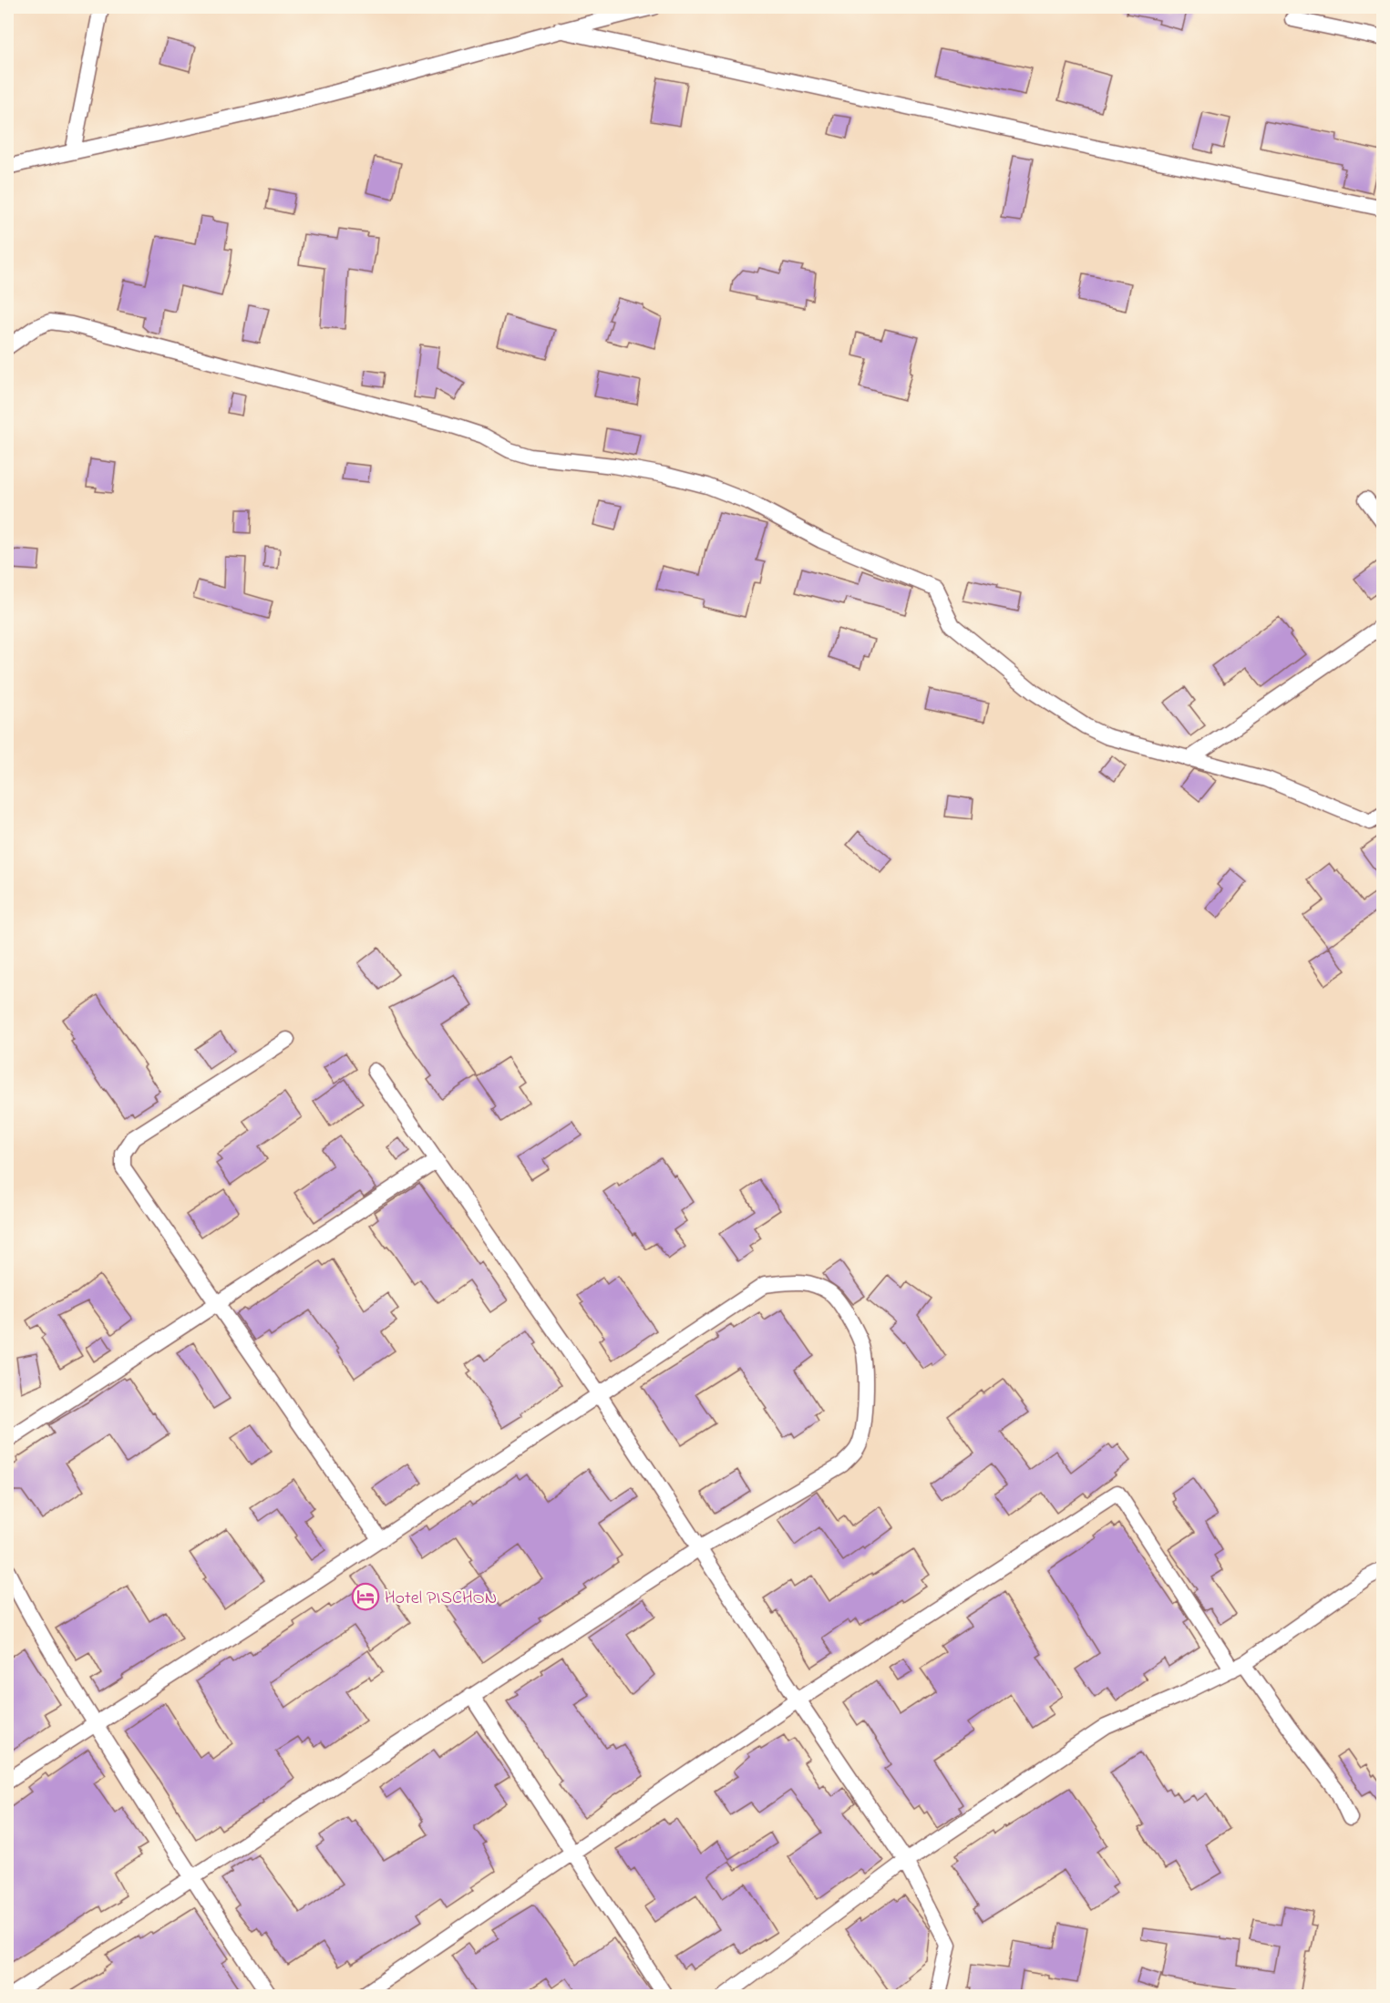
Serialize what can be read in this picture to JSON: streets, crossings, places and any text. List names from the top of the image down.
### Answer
{
  "places": {
    "hotel": ["Hotel PISCHON"]
  }
}
